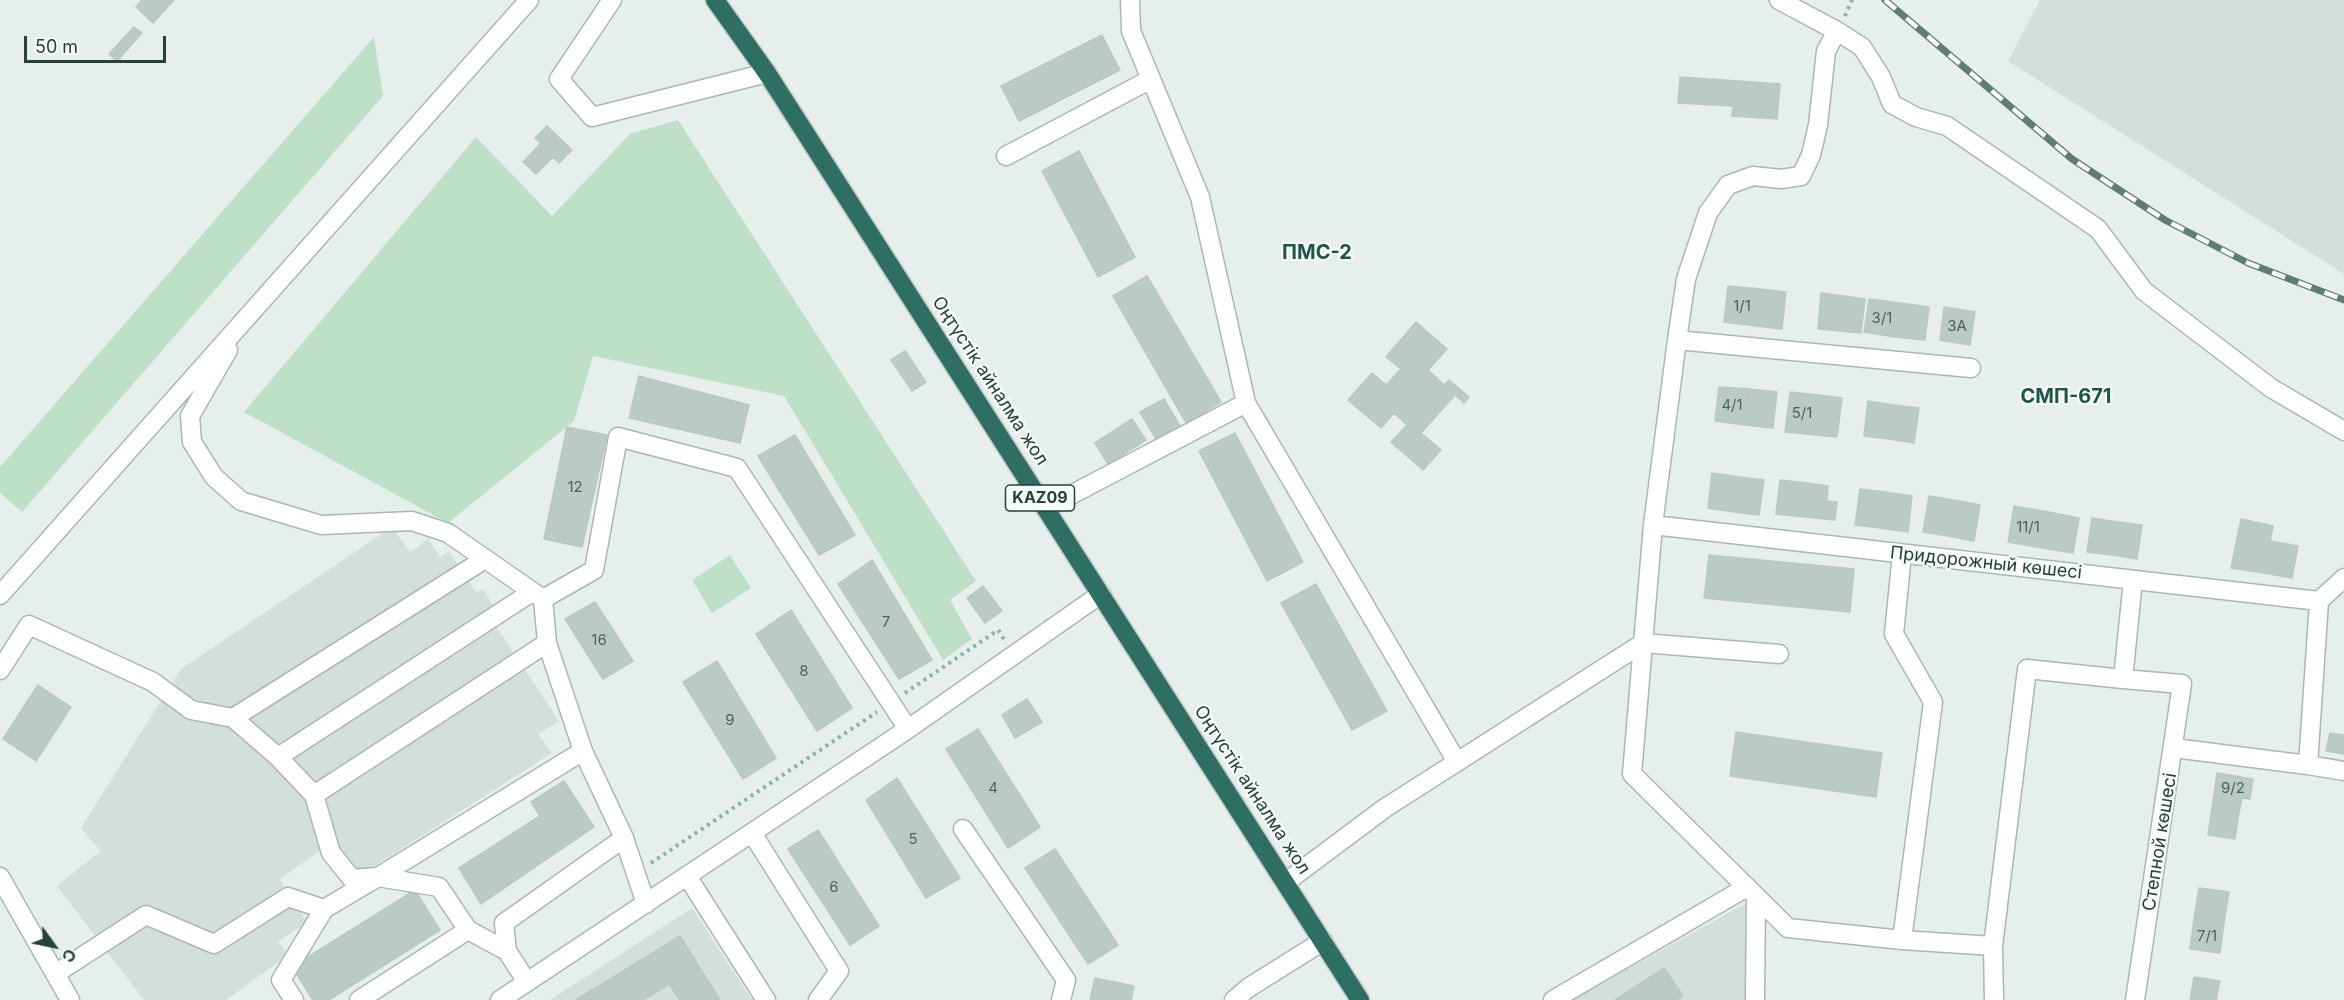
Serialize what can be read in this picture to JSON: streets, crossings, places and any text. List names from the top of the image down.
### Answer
{
  "streets": {
    "highway": ["Оңтүстік айналма жол", "KAZ09"],
    "street": ["Придорожный көшесі", "Степной көшесі"]
  },
  "districts": ["ПМС-2", "СМП-671"],
  "house_numbers": [
    "1/1",
    "3/1",
    "3А",
    "4/1",
    "5/1",
    "12",
    "11/1",
    "7",
    "16",
    "8",
    "9",
    "4",
    "9/2",
    "5",
    "6",
    "7/1"
  ],
  "scale_bar": "50 m",
  "north": "bottom right"
}
